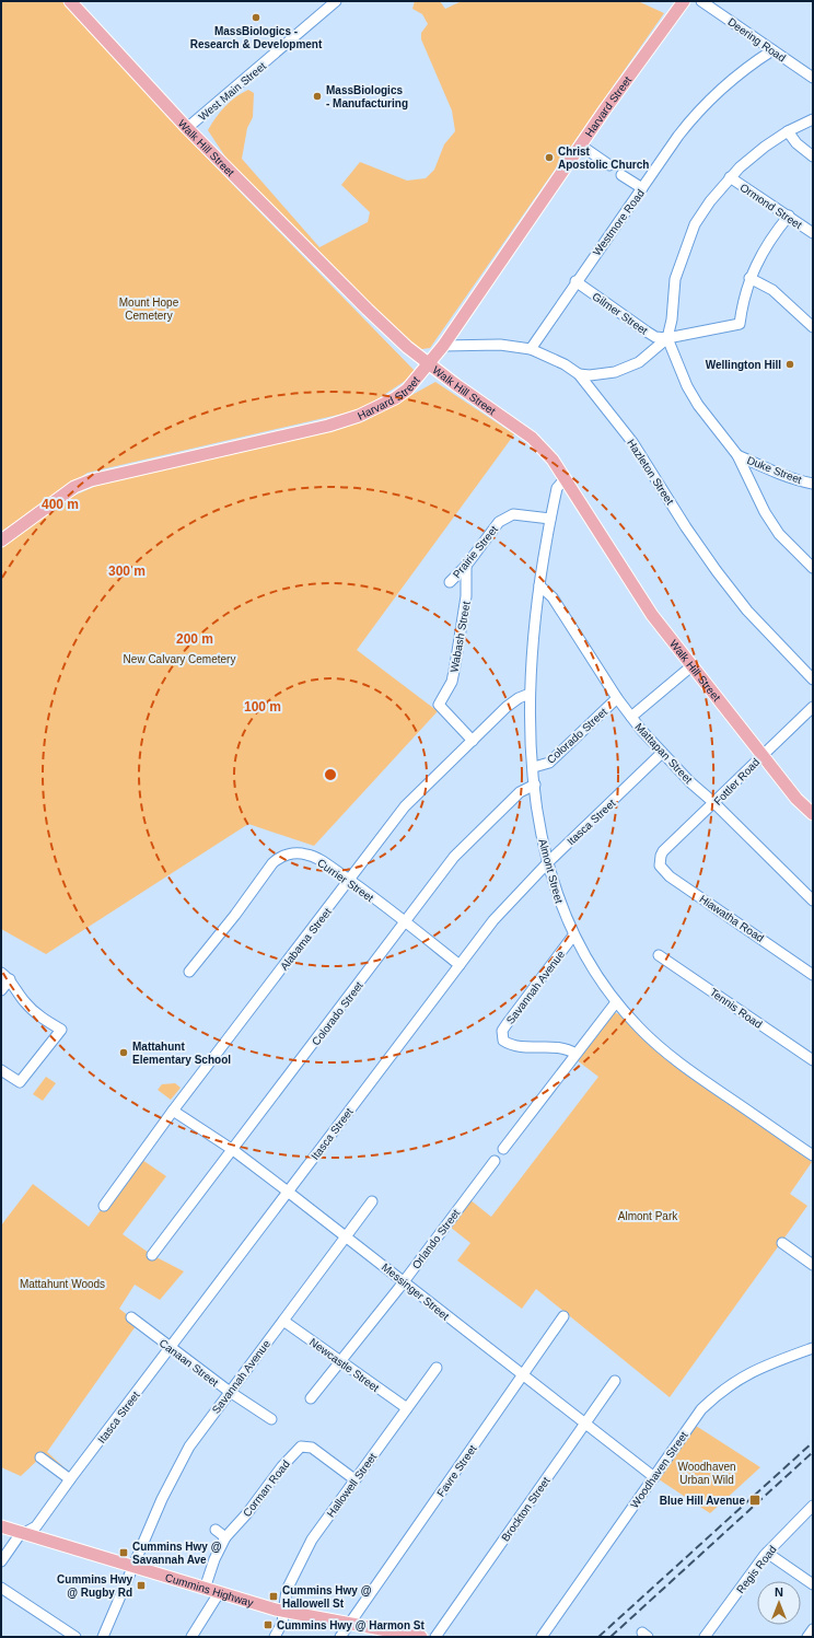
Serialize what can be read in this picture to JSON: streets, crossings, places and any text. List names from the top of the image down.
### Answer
{
  "streets": {
    "main road": ["Harvard Street", "Walk Hill Street", "Cummins Highway"],
    "street": [
      "Deering Road",
      "West Main Street",
      "Ormond Street",
      "Westmore Road",
      "Gilmer Street",
      "Duke Street",
      "Hazleton Street",
      "Prairie Street",
      "Wabash Street",
      "Colorado Street",
      "Mattapan Street",
      "Fottler Road",
      "Itasca Street",
      "Almont Street",
      "Currier Street",
      "Hiawatha Road",
      "Alabama Street",
      "Savannah Avenue",
      "Tennis Road",
      "Orlando Street",
      "Messinger Street",
      "Canaan Street",
      "Newcastle Street",
      "Woodhaven Street",
      "Favre Street",
      "Hallowell Street",
      "Corman Road",
      "Brockton Street",
      "Regis Road"
    ]
  },
  "crossings": [
    ["Deering Road", "Westmore Road"],
    ["West Main Street", "Walk Hill Street"],
    ["Harvard Street", "Walk Hill Street"],
    ["Harvard Street", "Hazleton Street"],
    ["Walk Hill Street", "Fottler Road"],
    ["Walk Hill Street", "Almont Street"],
    ["Westmore Road", "Gilmer Street"],
    ["Westmore Road", "Hazleton Street"],
    ["Prairie Street", "Wabash Street"],
    ["Prairie Street", "Almont Street"],
    ["Wabash Street", "Alabama Street"],
    ["Colorado Street", "Mattapan Street"],
    ["Colorado Street", "Almont Street"],
    ["Colorado Street", "Currier Street"],
    ["Colorado Street", "Messinger Street"],
    ["Mattapan Street", "Fottler Road"],
    ["Mattapan Street", "Itasca Street"],
    ["Mattapan Street", "Almont Street"],
    ["Fottler Road", "Hiawatha Road"],
    ["Itasca Street", "Almont Street"],
    ["Itasca Street", "Currier Street"],
    ["Itasca Street", "Messinger Street"],
    ["Itasca Street", "Canaan Street"],
    ["Itasca Street", "Cummins Highway"],
    ["Almont Street", "Alabama Street"],
    ["Almont Street", "Savannah Avenue"],
    ["Currier Street", "Alabama Street"],
    ["Alabama Street", "Messinger Street"],
    ["Savannah Avenue", "Messinger Street"],
    ["Savannah Avenue", "Canaan Street"],
    ["Savannah Avenue", "Newcastle Street"],
    ["Savannah Avenue", "Cummins Highway"],
    ["Orlando Street", "Messinger Street"],
    ["Orlando Street", "Newcastle Street"],
    ["Messinger Street", "Woodhaven Street"],
    ["Messinger Street", "Favre Street"],
    ["Messinger Street", "Brockton Street"],
    ["Newcastle Street", "Hallowell Street"],
    ["Favre Street", "Cummins Highway"],
    ["Hallowell Street", "Corman Road"],
    ["Hallowell Street", "Cummins Highway"],
    ["Corman Road", "Cummins Highway"]
  ],
  "parks": [
    "Mount Hope Cemetery",
    "New Calvary Cemetery",
    "Almont Park",
    "Mattahunt Woods",
    "Woodhaven Urban Wild"
  ],
  "places": {
    "other": [
      "MassBiologics - Research & Development",
      "MassBiologics - Manufacturing",
      "Christ Apostolic Church",
      "Wellington Hill",
      "Mattahunt Elementary School"
    ],
    "transit": [
      "Blue Hill Avenue",
      "Cummins Hwy @ Savannah Ave",
      "Cummins Hwy @ Rugby Rd",
      "Cummins Hwy @ Hallowell St",
      "Cummins Hwy @ Harmon St"
    ]
  },
  "north": "top",
  "rings": [
    "400 m",
    "300 m",
    "200 m",
    "100 m"
  ]
}
